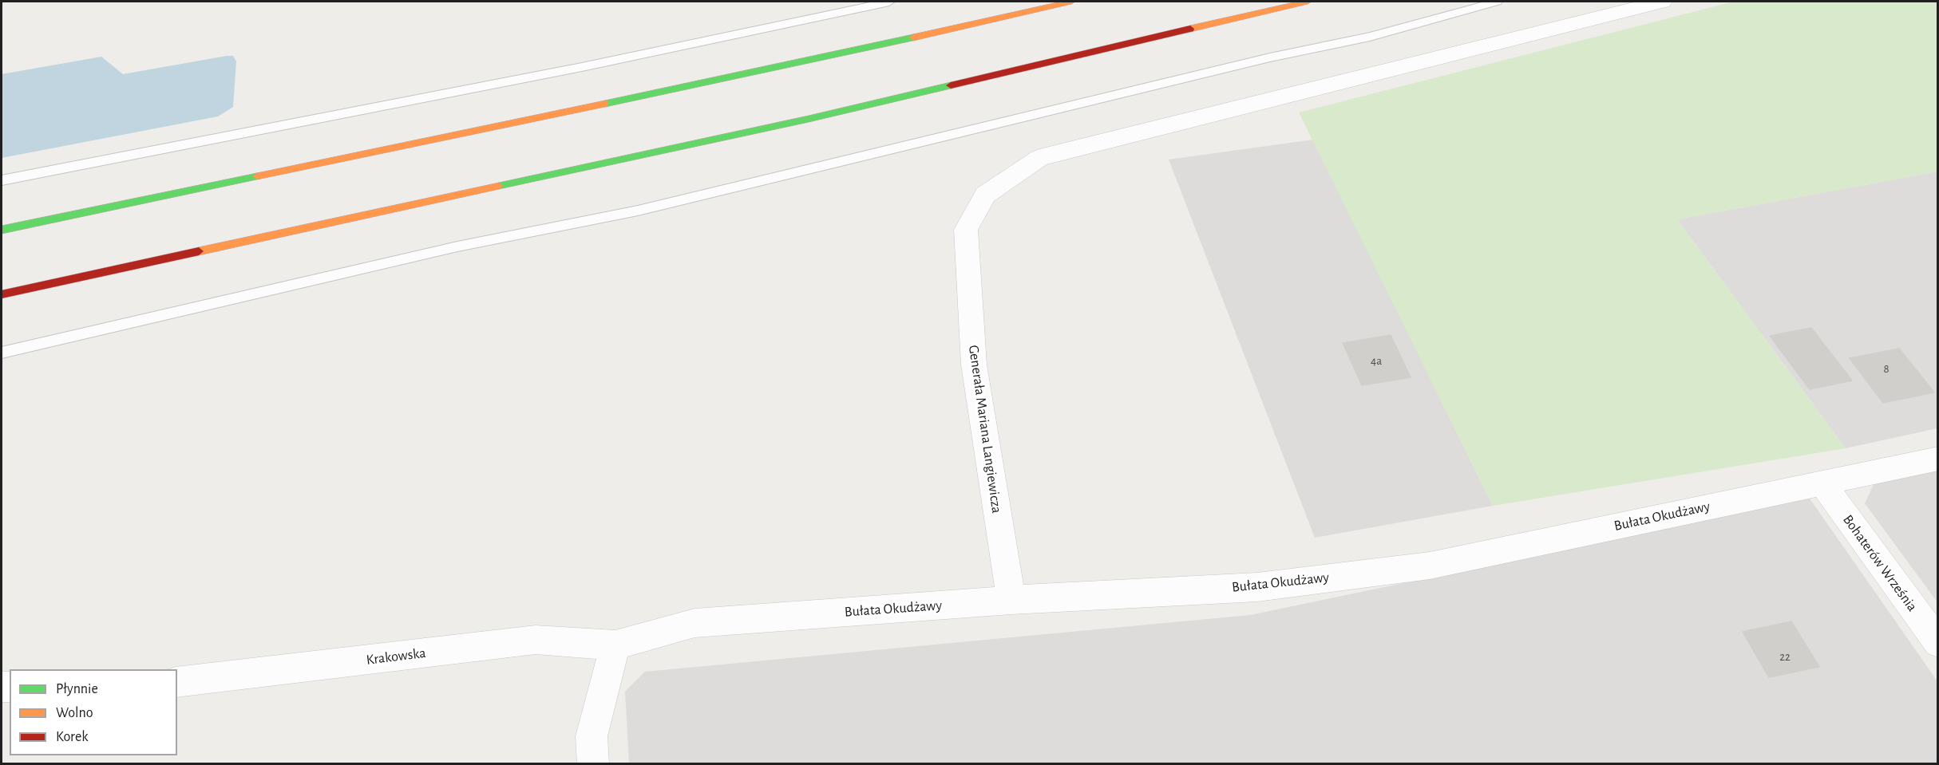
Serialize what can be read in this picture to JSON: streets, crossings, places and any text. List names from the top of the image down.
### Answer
{
  "streets": {
    "street": [
      "Generała Mariana Langiewicza",
      "Bułata Okudżawy",
      "Bohaterów Września",
      "Krakowska"
    ]
  },
  "crossings": [
    ["Generała Mariana Langiewicza", "Bułata Okudżawy"],
    ["Bułata Okudżawy", "Bohaterów Września"],
    ["Bułata Okudżawy", "Krakowska"]
  ],
  "house_numbers": ["4a", "8", "22"],
  "legend": ["Płynnie", "Wolno", "Korek"]
}
